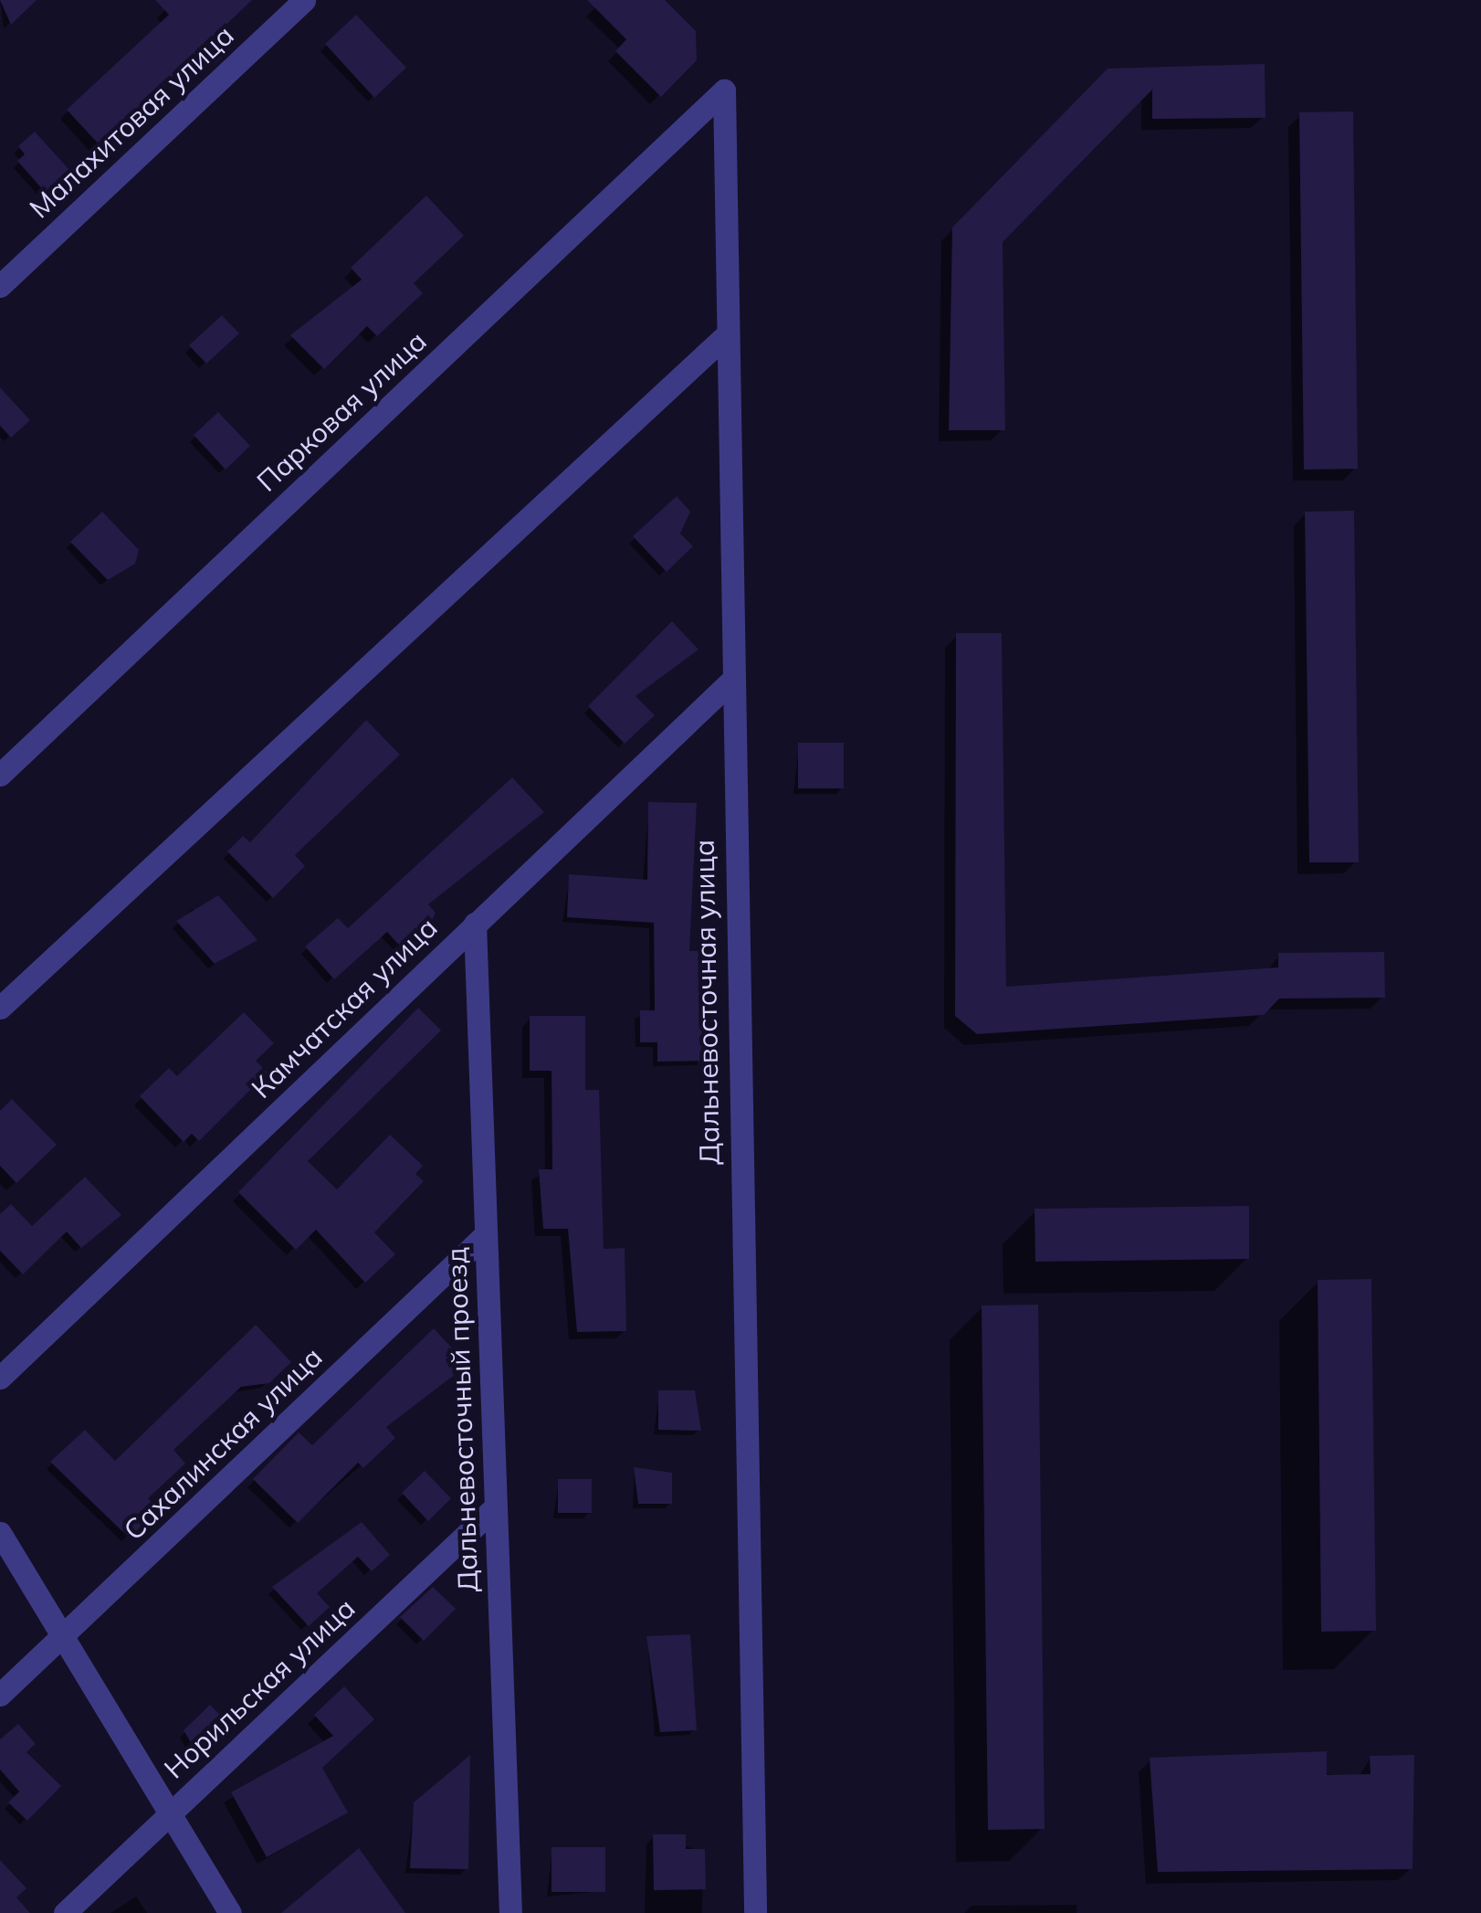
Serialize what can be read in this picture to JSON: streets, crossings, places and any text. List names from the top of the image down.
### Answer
{
  "streets": {
    "street": [
      "Малахитовая улица",
      "Парковая улица",
      "Дальневосточная улица",
      "Камчатская улица",
      "Дальневосточный проезд",
      "Сахалинская улица",
      "Норильская улица"
    ]
  },
  "crossings": [
    ["Парковая улица", "Дальневосточная улица"],
    ["Дальневосточная улица", "Камчатская улица"],
    ["Камчатская улица", "Дальневосточный проезд"],
    ["Дальневосточный проезд", "Сахалинская улица"],
    ["Дальневосточный проезд", "Норильская улица"]
  ]
}
